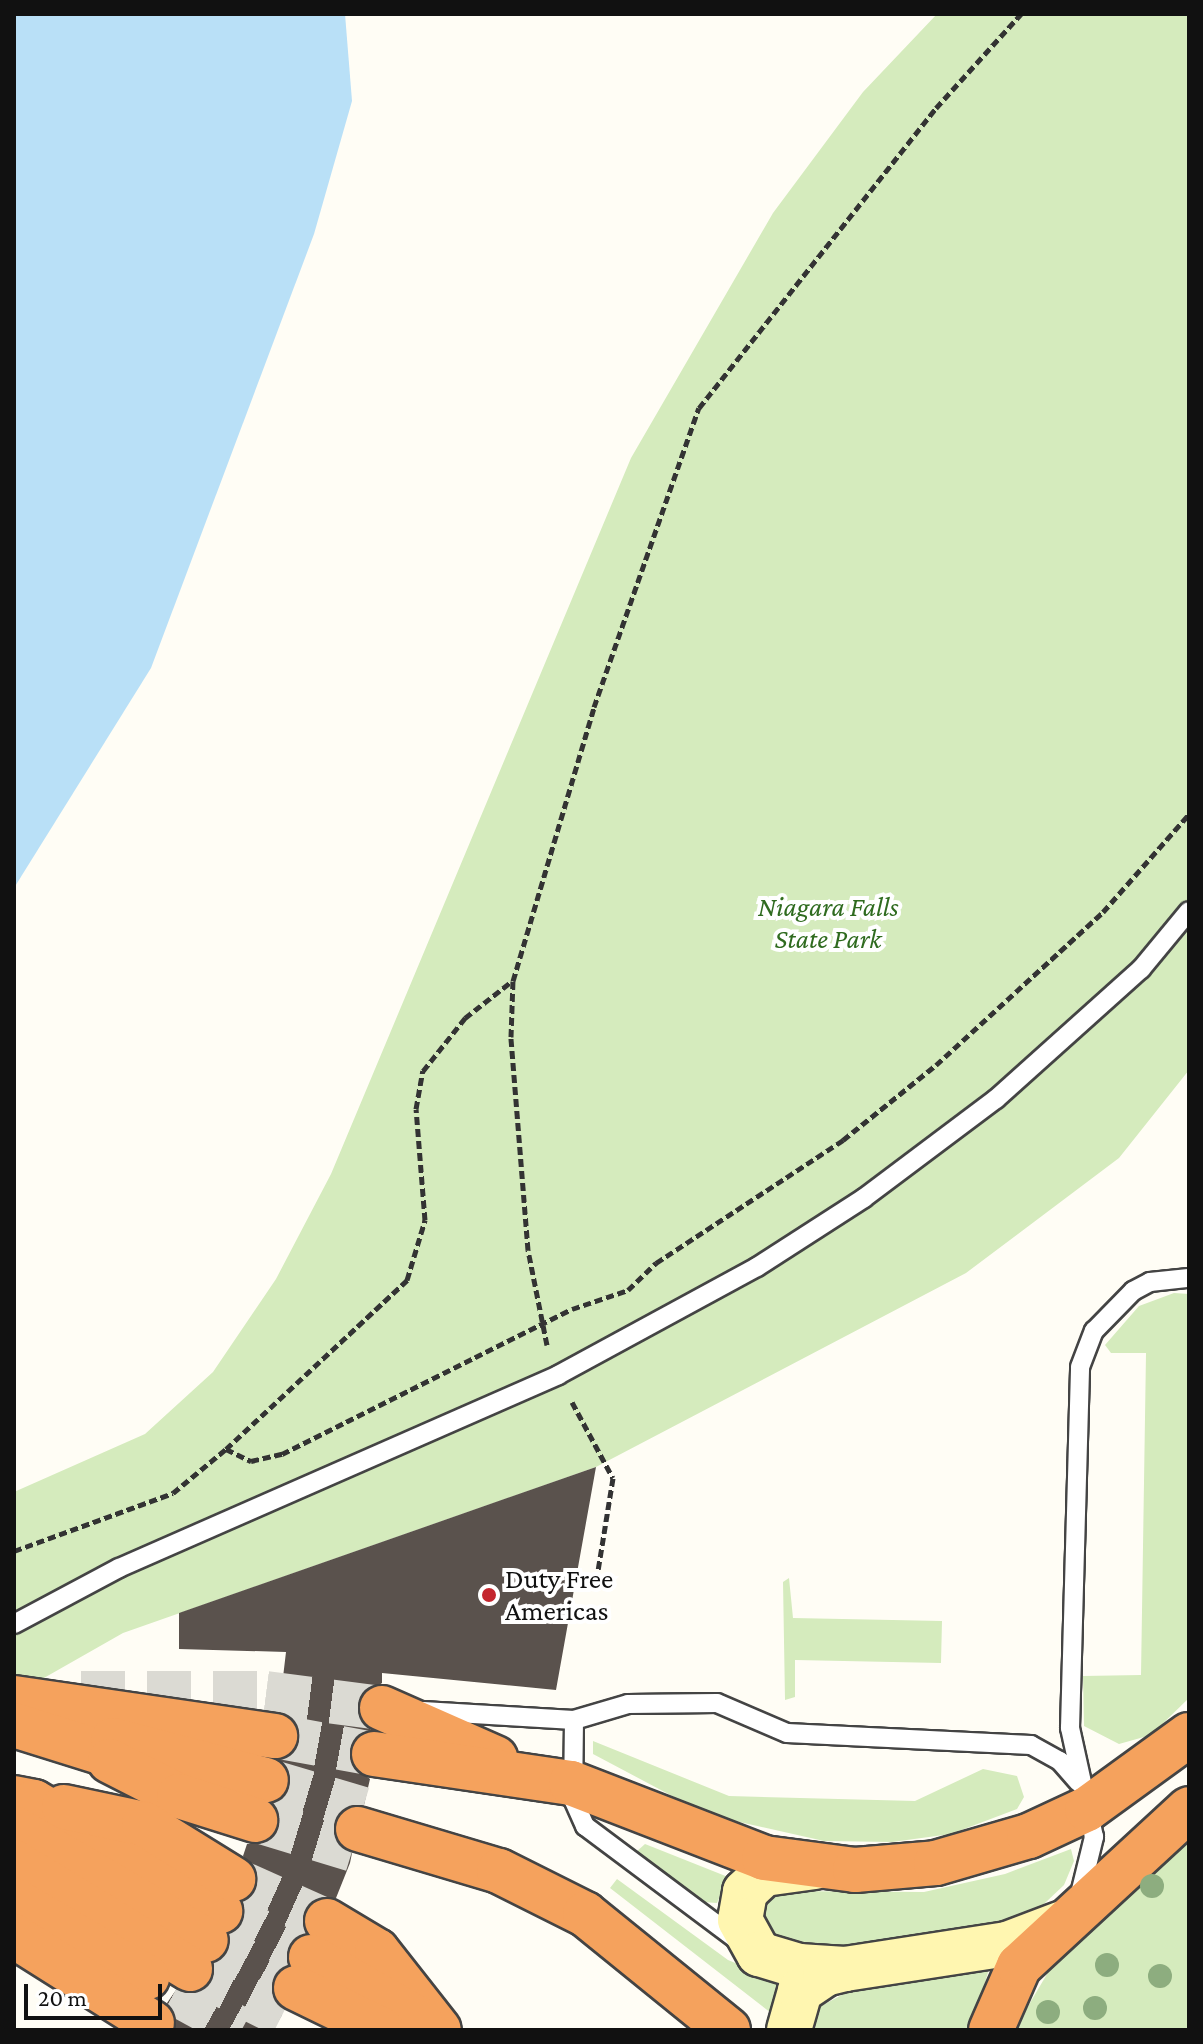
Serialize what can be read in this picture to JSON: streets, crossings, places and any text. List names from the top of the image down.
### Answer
{
  "parks": ["Niagara Falls State Park"],
  "places": ["Duty Free Americas"],
  "scale_bar": "20 m"
}
